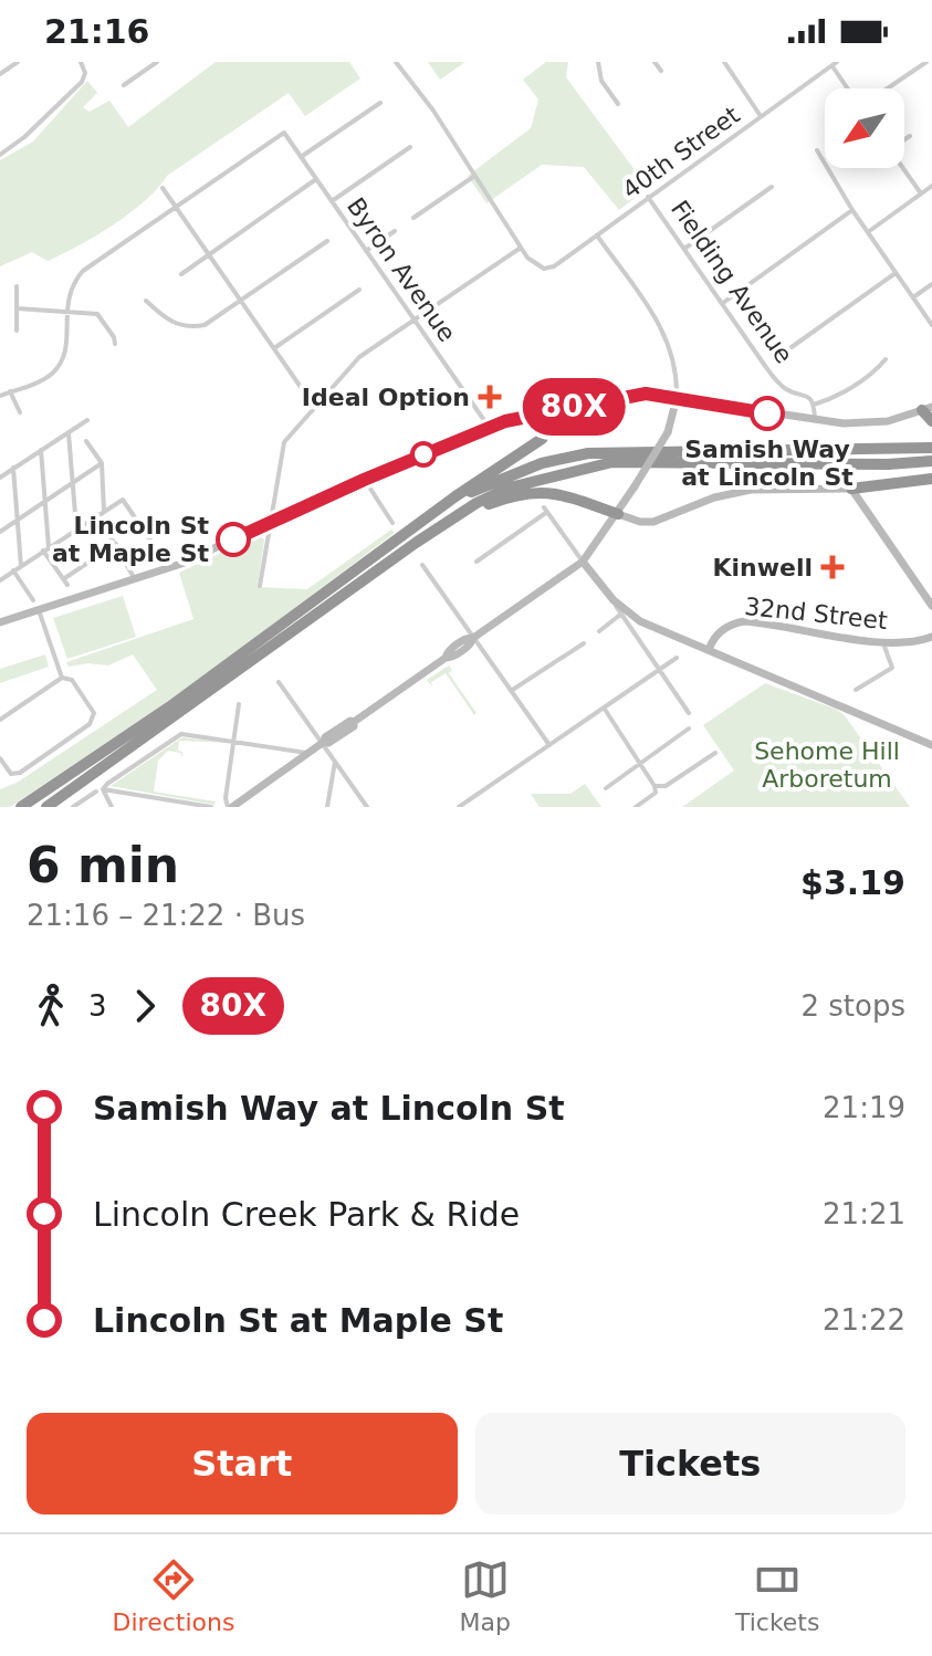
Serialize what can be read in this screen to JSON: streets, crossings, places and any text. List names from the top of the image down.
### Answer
{
  "streets": {
    "main road": ["32nd Street"],
    "street": ["40th Street", "Byron Avenue", "Fielding Avenue"]
  },
  "crossings": [
    ["40th Street", "Fielding Avenue"]
  ],
  "parks": ["Sehome Hill Arboretum"],
  "places": {
    "health": ["Ideal Option", "Kinwell"],
    "other": ["Samish Way at Lincoln St", "Lincoln St at Maple St"]
  },
  "lines": ["bus line 80X"],
  "north": "bottom left",
  "page": {
    "status": "21:16",
    "on_map": "80X",
    "heading": ["6 min", "21:16 – 21:22 · Bus", "$3.19"],
    "legs": ["3", "80X", "2 stops"],
    "list": [
      {
        "name": "Samish Way at Lincoln St",
        "value": "21:19"
      },
      {
        "name": "Lincoln Creek Park & Ride",
        "value": "21:21"
      },
      {
        "name": "Lincoln St at Maple St",
        "value": "21:22"
      }
    ],
    "buttons": ["Start", "Tickets"],
    "tabs": ["Directions", "Map", "Tickets"]
  }
}
